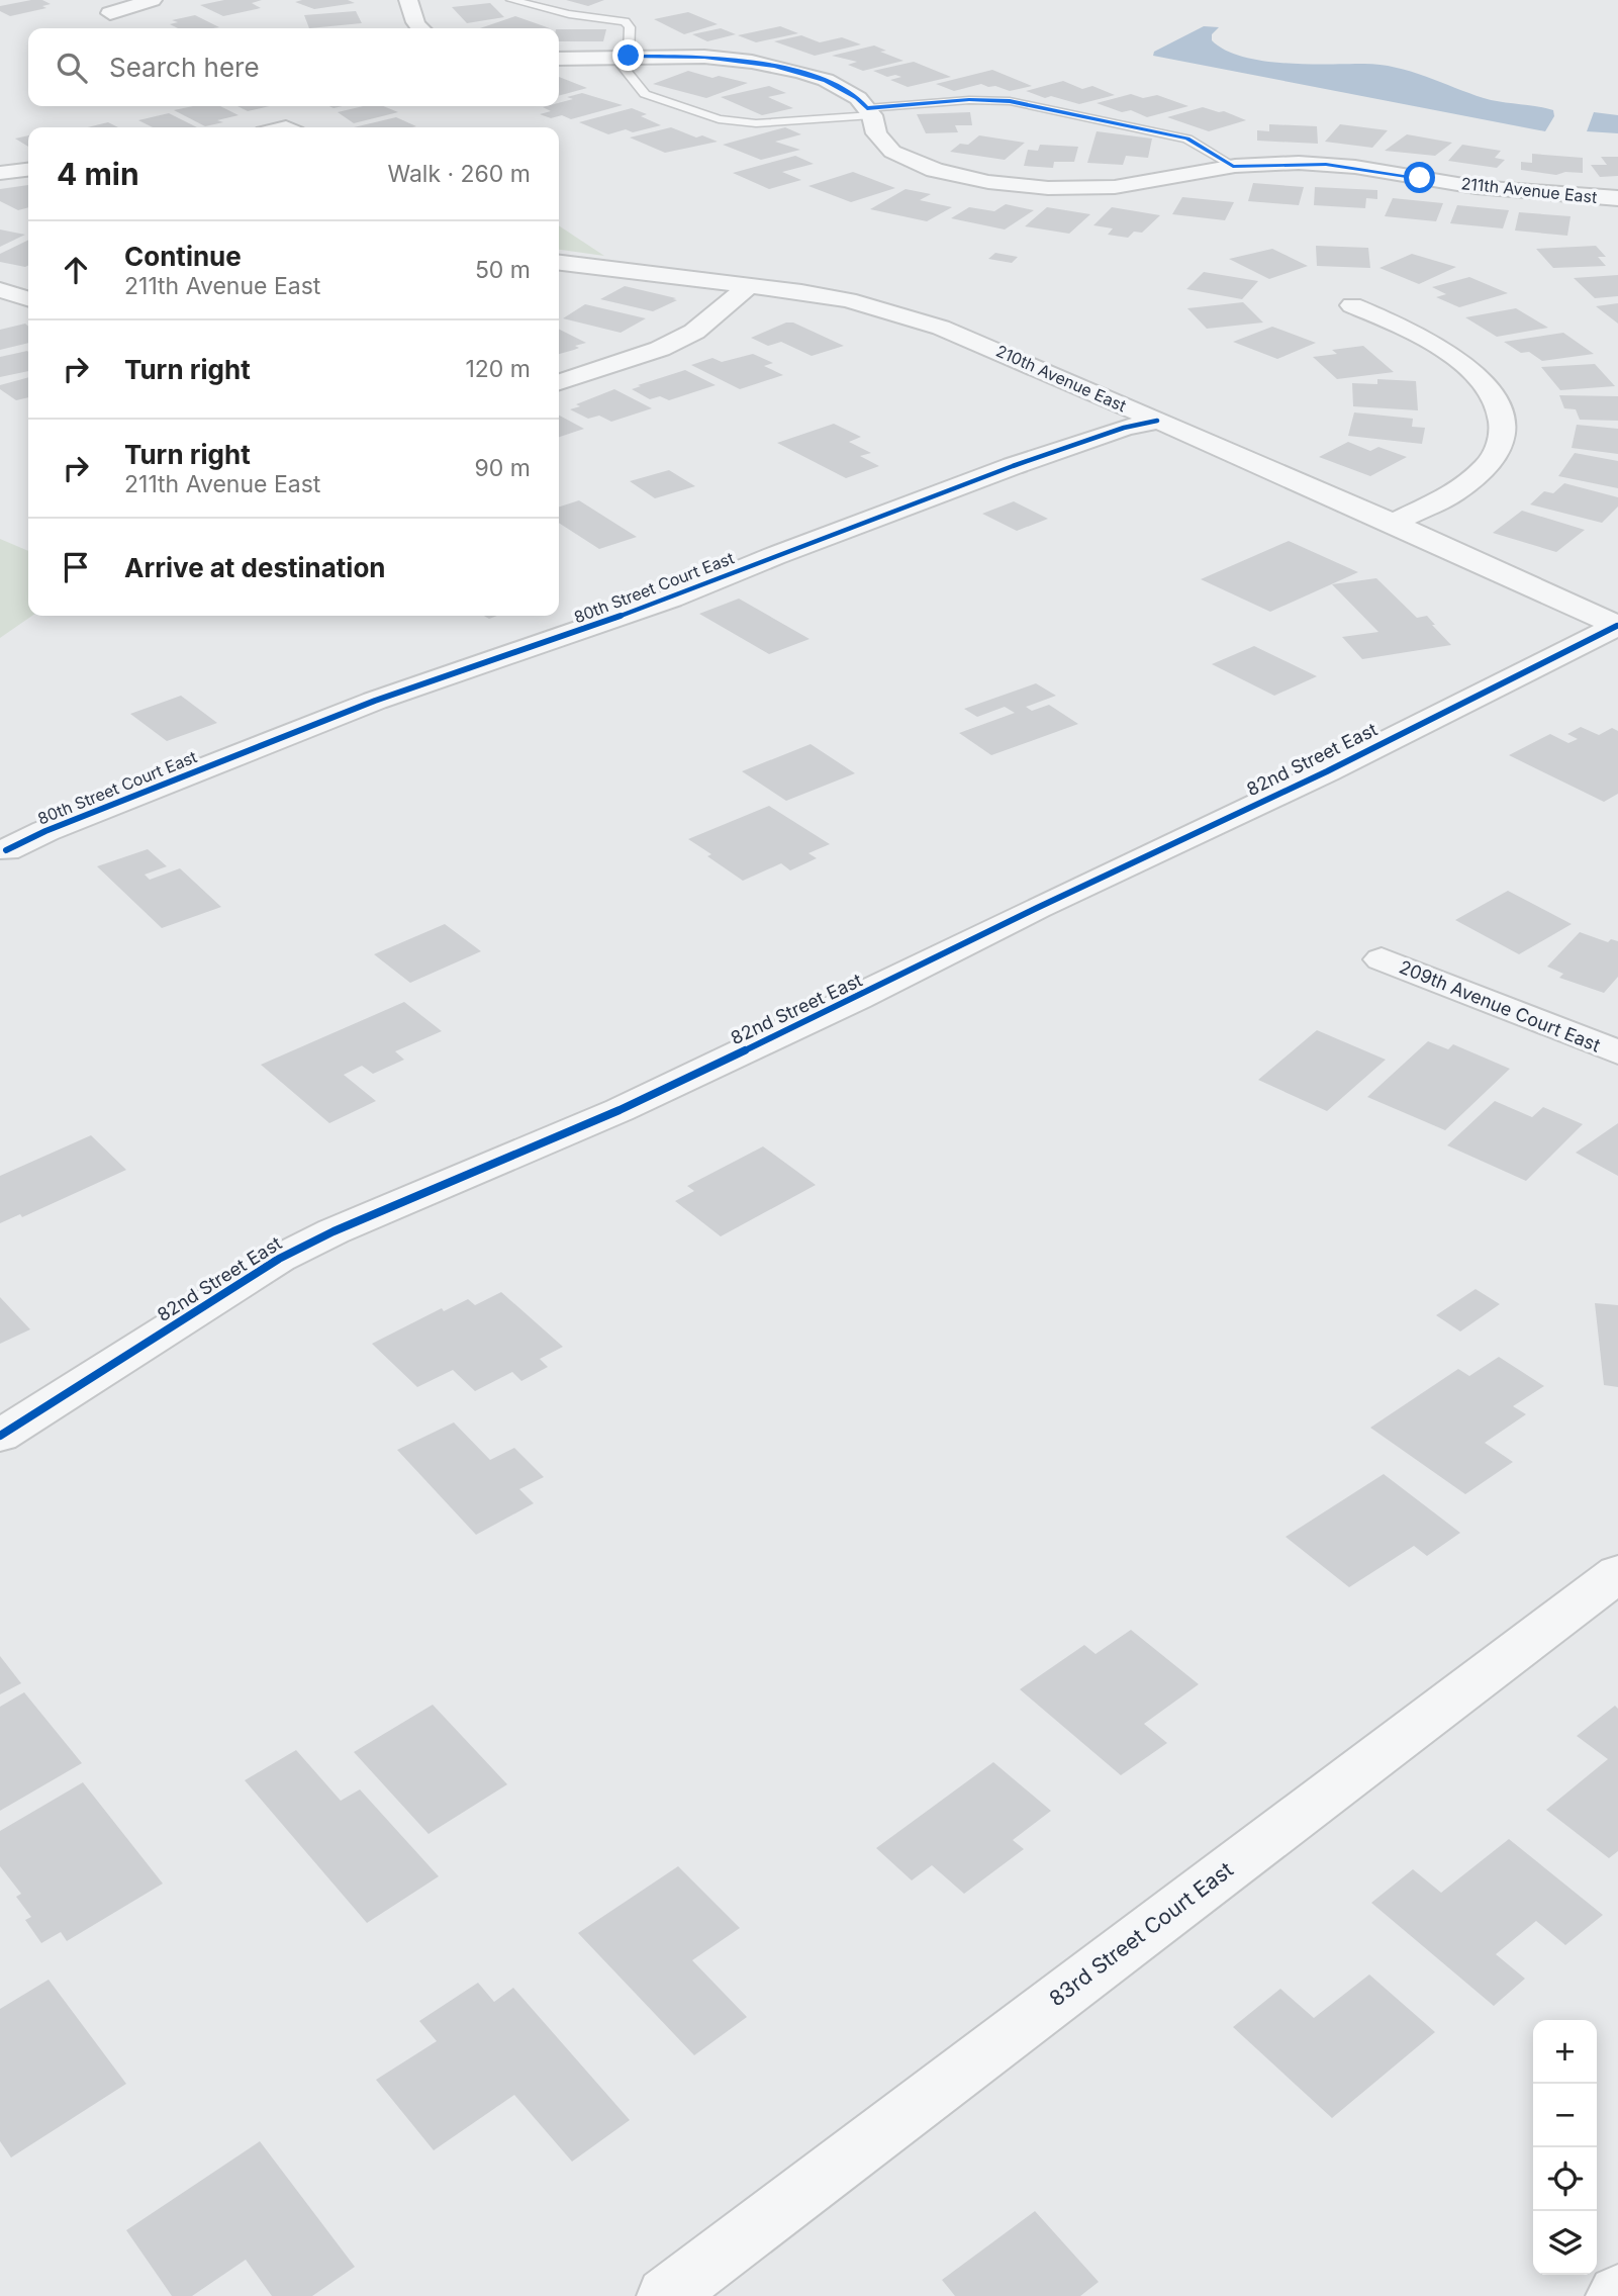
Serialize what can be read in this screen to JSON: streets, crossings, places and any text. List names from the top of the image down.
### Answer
{
  "streets": {
    "street": [
      "211th Avenue East",
      "210th Avenue East",
      "80th Street Court East",
      "82nd Street East",
      "209th Avenue Court East",
      "83rd Street Court East"
    ]
  },
  "crossings": [
    ["210th Avenue East", "80th Street Court East"],
    ["210th Avenue East", "82nd Street East"]
  ],
  "page": {
    "search": "Search here",
    "heading": ["4 min", "Walk · 260 m"],
    "list": [
      ["Continue", "211th Avenue East", "50 m"],
      ["Turn right", "120 m"],
      ["Turn right", "211th Avenue East", "90 m"],
      "Arrive at destination"
    ],
    "map_buttons": ["+", "−"]
  }
}
